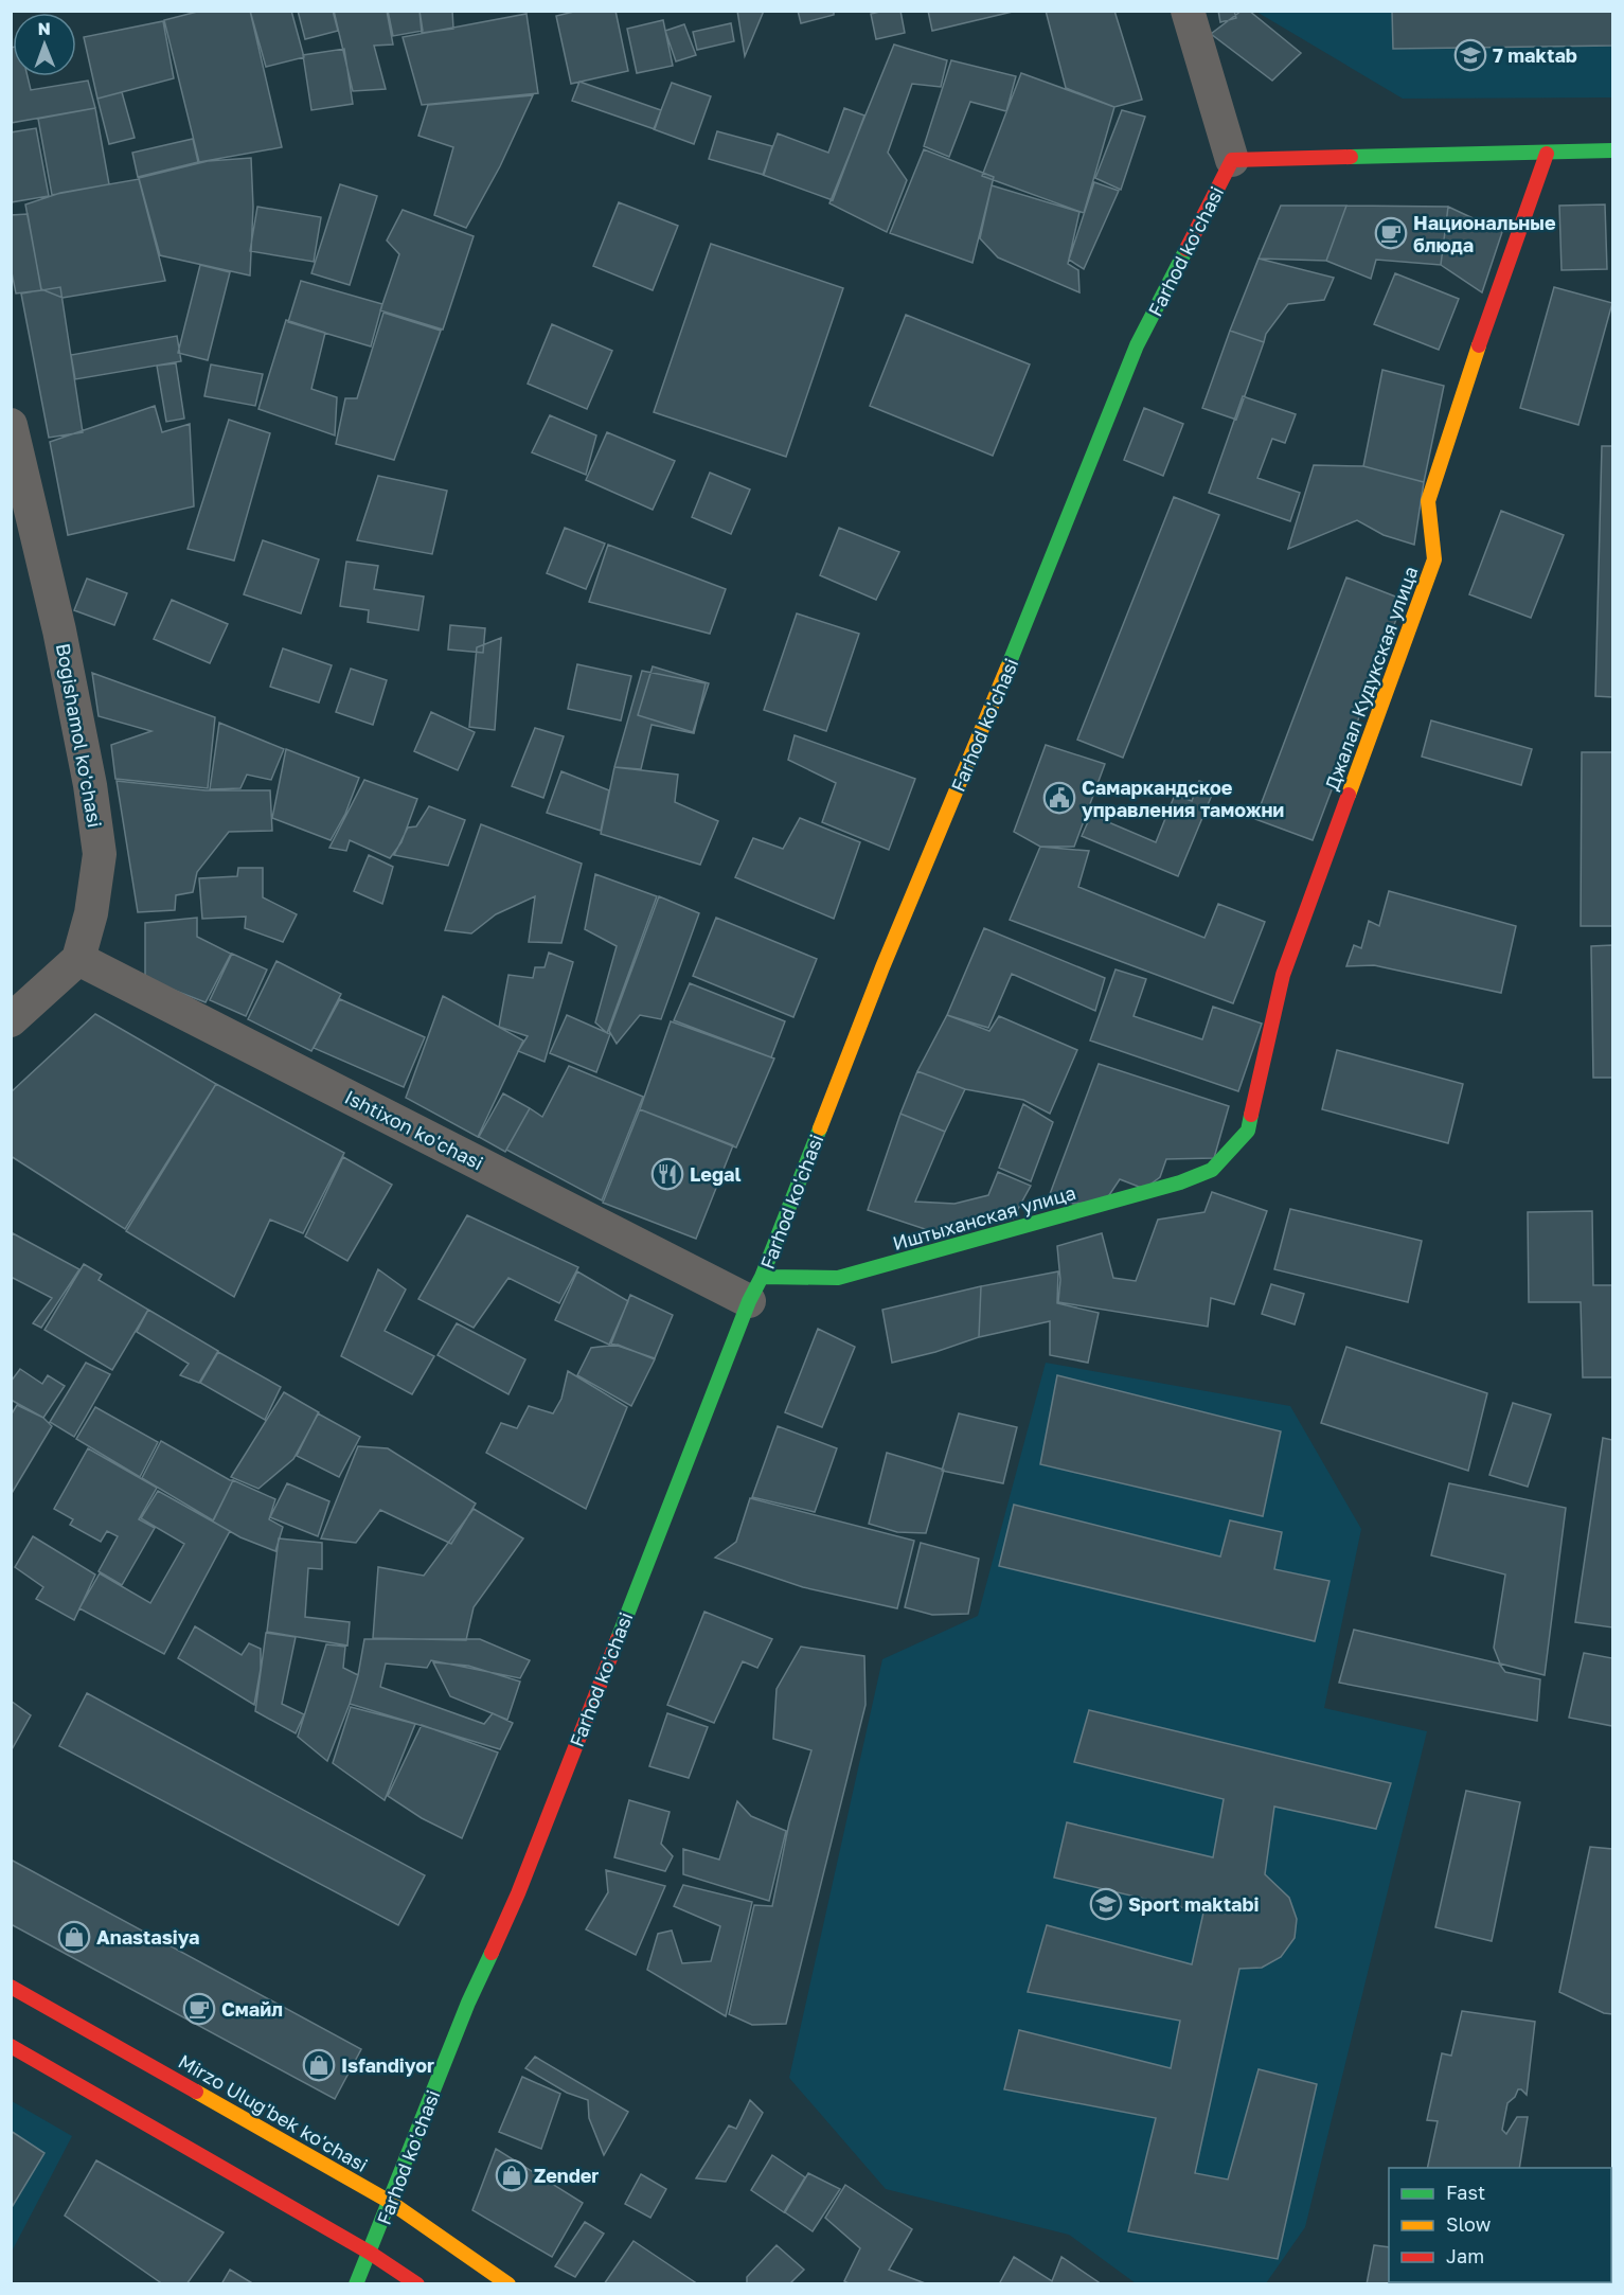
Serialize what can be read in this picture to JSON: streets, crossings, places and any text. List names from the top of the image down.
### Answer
{
  "streets": {
    "street": [
      "Farhod ko'chasi",
      "Джалал Кудукская улица",
      "Bogishamol ko'chasi",
      "Ishtixon ko'chasi",
      "Иштыханская улица",
      "Mirzo Ulug'bek ko'chasi"
    ]
  },
  "crossings": [
    ["Farhod ko'chasi", "Ishtixon ko'chasi"],
    ["Farhod ko'chasi", "Иштыханская улица"],
    ["Farhod ko'chasi", "Mirzo Ulug'bek ko'chasi"],
    ["Джалал Кудукская улица", "Иштыханская улица"],
    ["Bogishamol ko'chasi", "Ishtixon ko'chasi"],
    ["Ishtixon ko'chasi", "Иштыханская улица"]
  ],
  "places": {
    "school or university": ["7 maktab", "Sport maktabi"],
    "cafe": ["Национальные блюда", "Смайл"],
    "public building": ["Самаркандское управления таможни"],
    "restaurant": ["Legal"],
    "shop": ["Anastasiya", "Isfandiyor", "Zender"]
  },
  "legend": ["Fast", "Slow", "Jam"],
  "north": "top"
}
